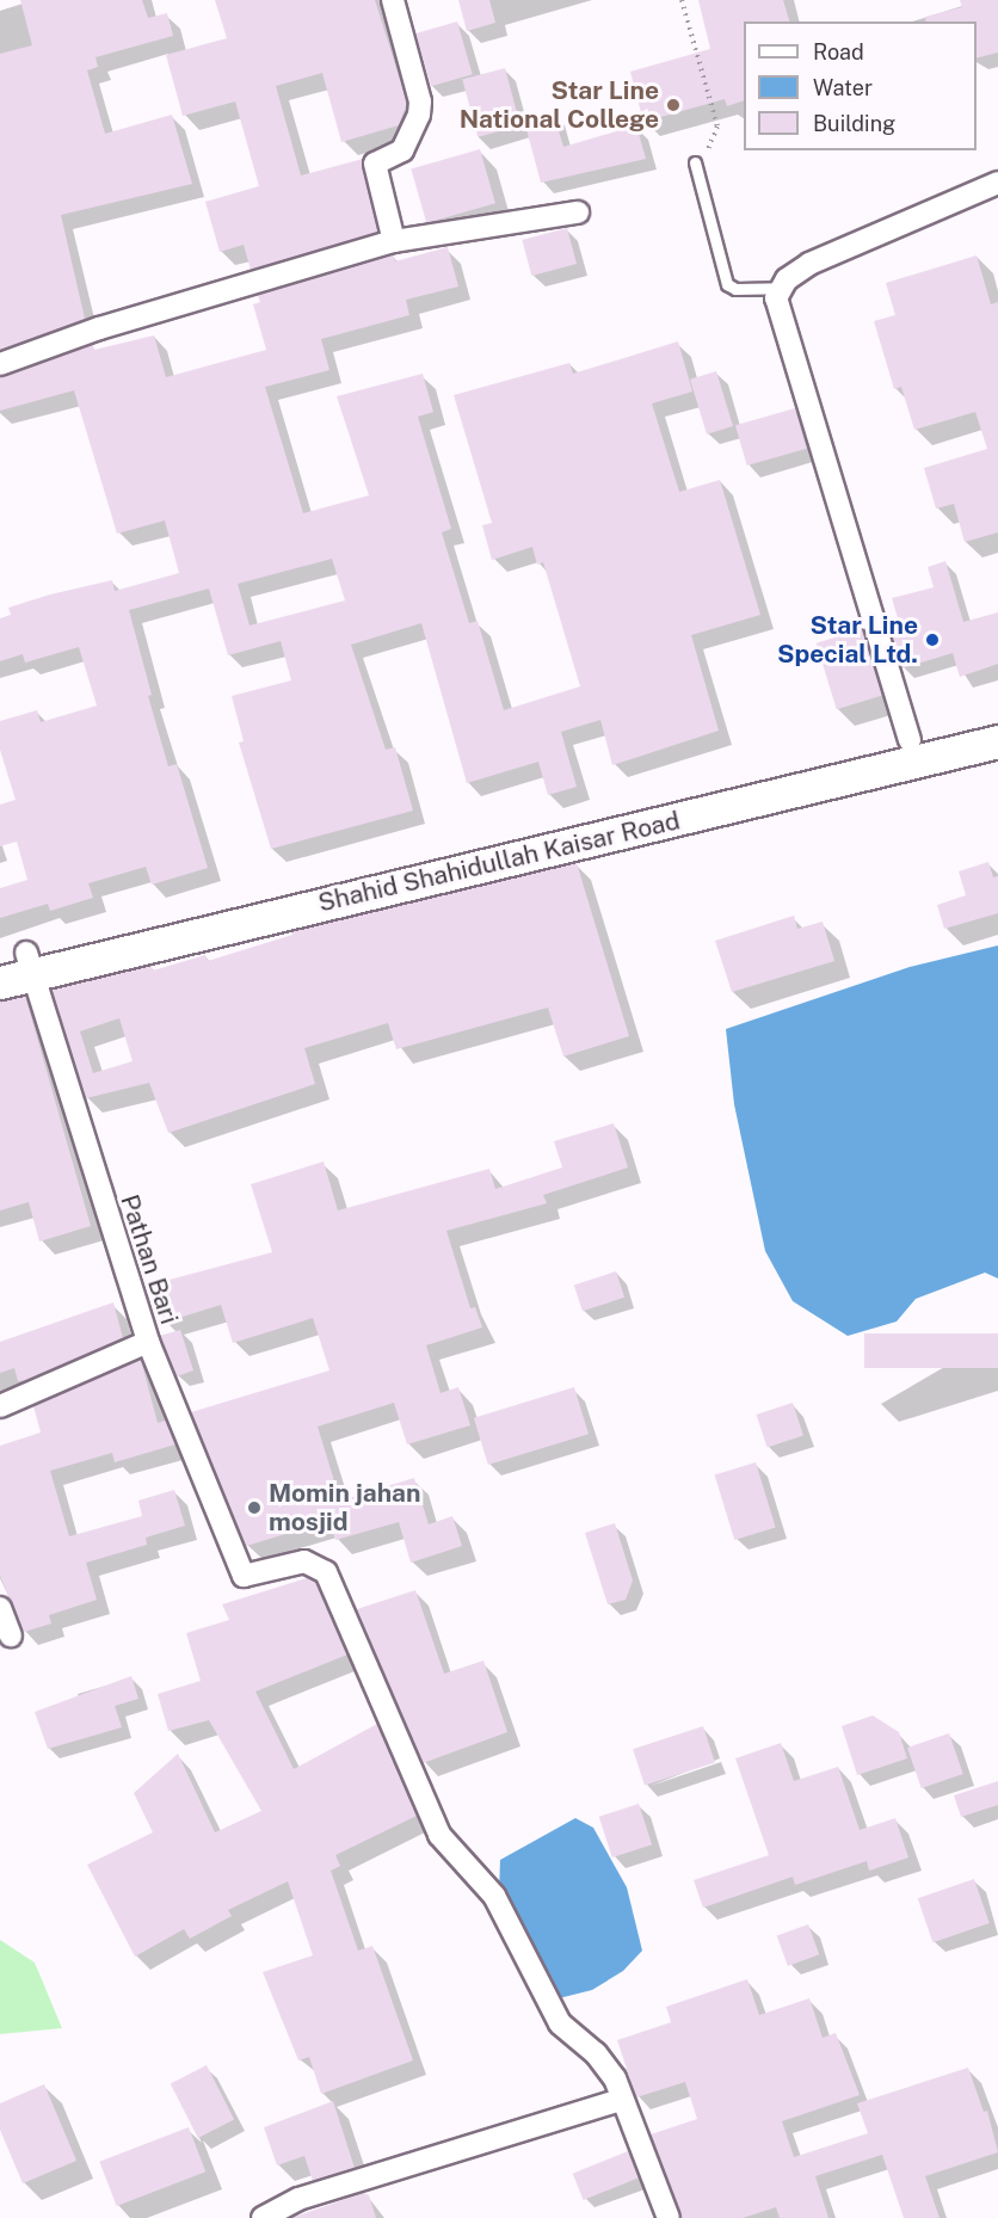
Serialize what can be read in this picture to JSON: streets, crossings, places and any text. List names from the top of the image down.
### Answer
{
  "streets": {
    "main road": ["Shahid Shahidullah Kaisar Road"],
    "street": ["Pathan Bari"]
  },
  "crossings": [
    ["Shahid Shahidullah Kaisar Road", "Pathan Bari"]
  ],
  "places": ["Star Line National College", "Star Line Special Ltd.", "Momin jahan mosjid"],
  "legend": ["Road", "Water", "Building"]
}
